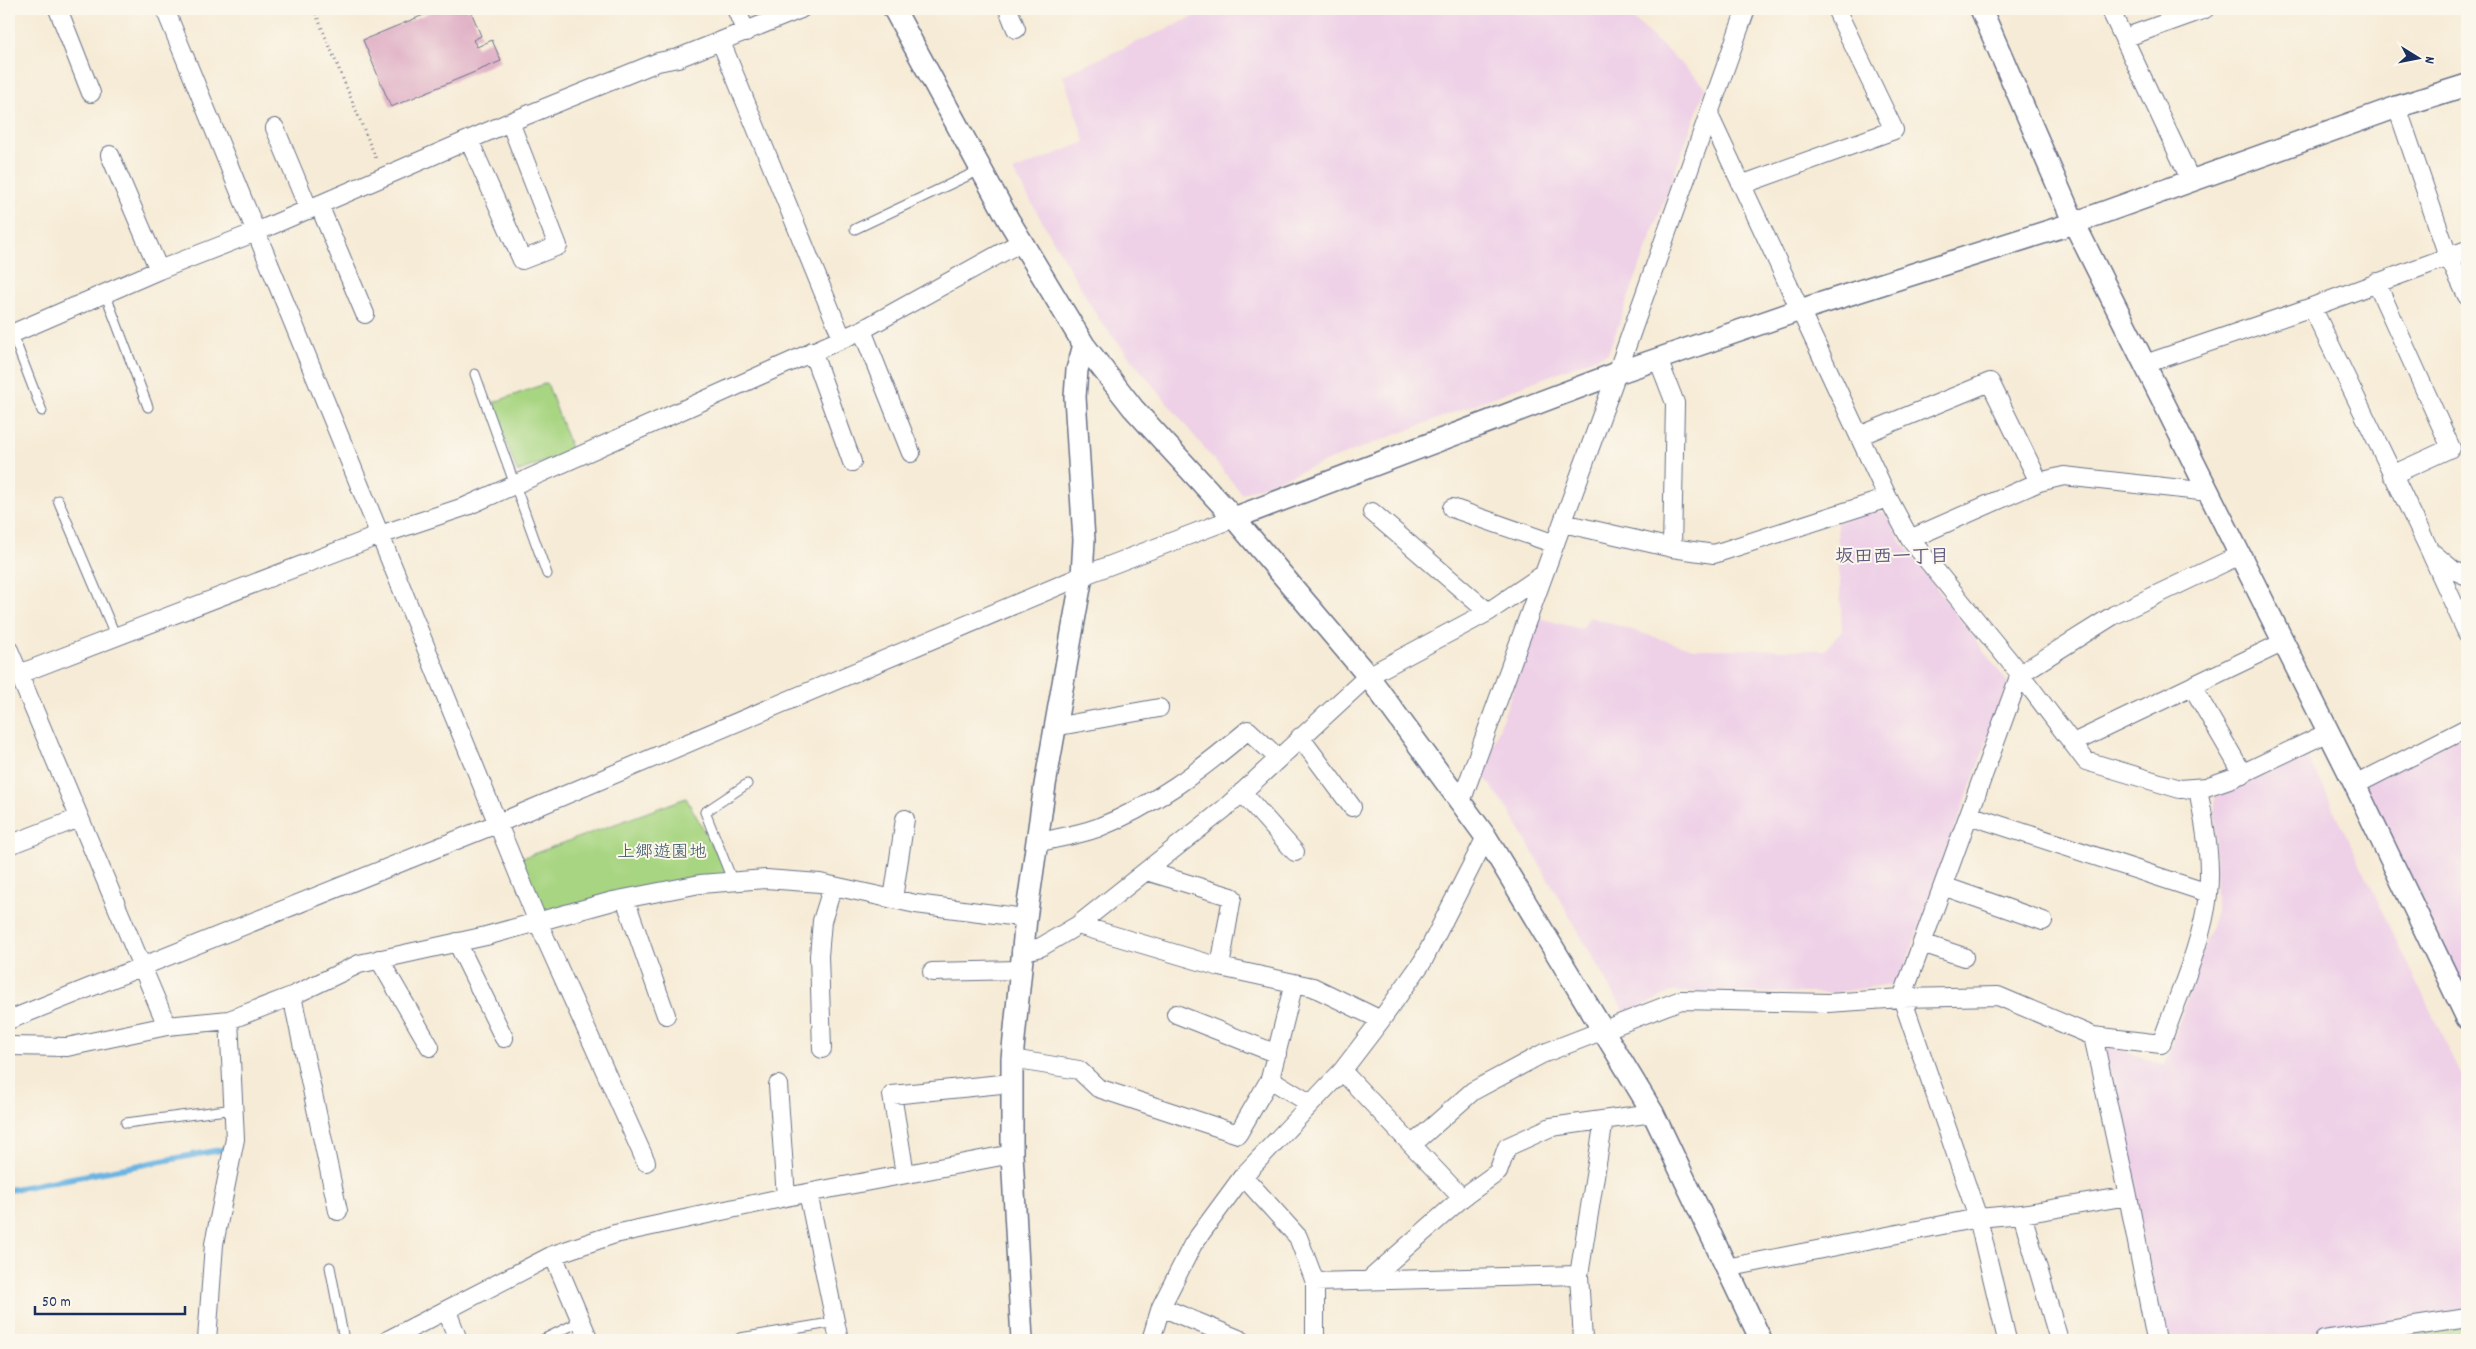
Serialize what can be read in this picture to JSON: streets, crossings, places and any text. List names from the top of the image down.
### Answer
{
  "districts": ["坂田西一丁目"],
  "parks": ["上郷遊園地"],
  "scale_bar": "50 m",
  "north": "right"
}
